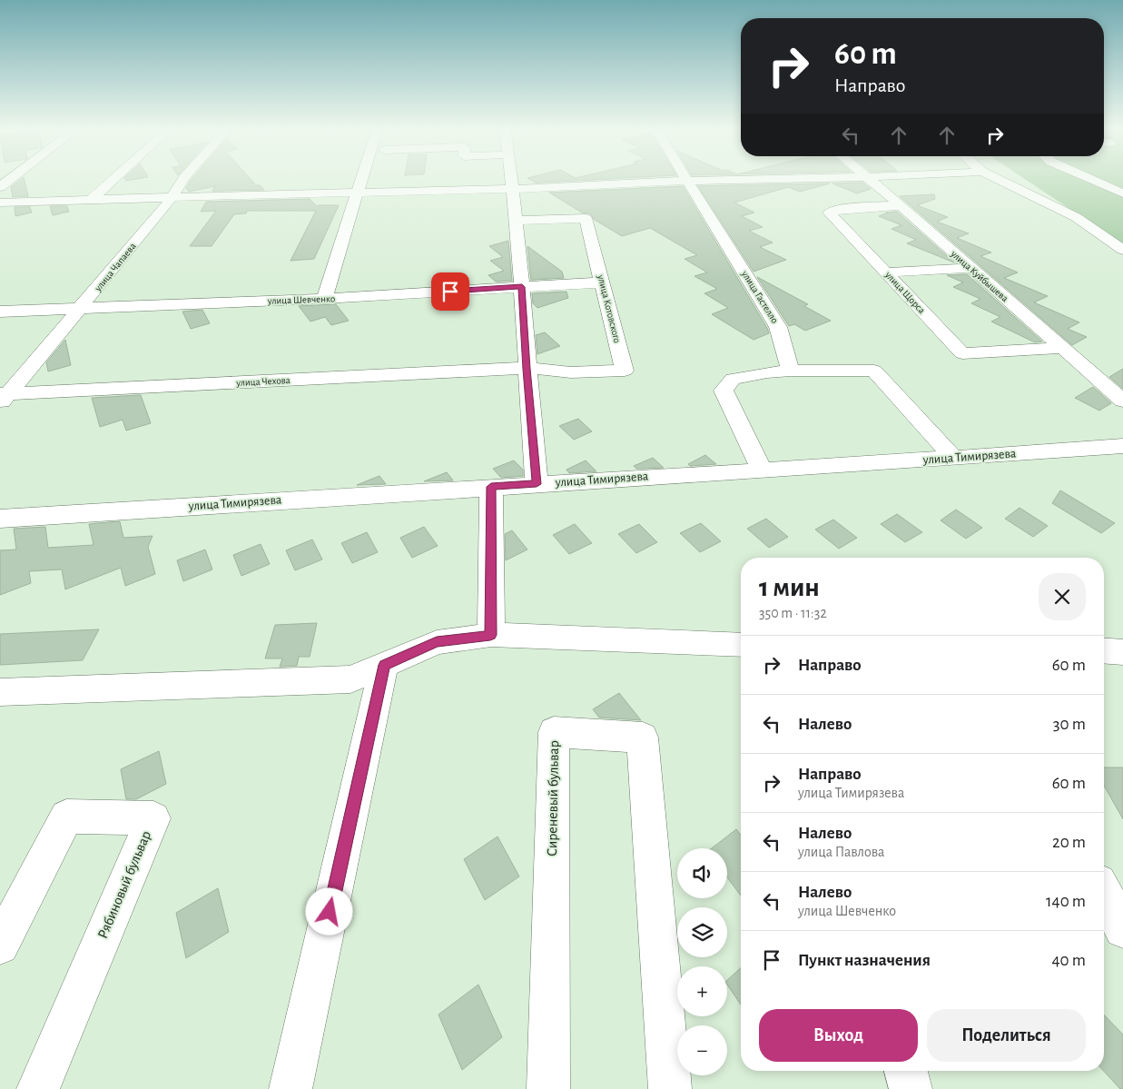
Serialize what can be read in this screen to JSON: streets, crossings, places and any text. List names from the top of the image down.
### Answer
{
  "streets": {
    "street": [
      "улица Чапаева",
      "улица Куйбышева",
      "улица Щорса",
      "улица Гастелло",
      "улица Шевченко",
      "улица Котовского",
      "улица Чехова",
      "улица Тимирязева",
      "Сиреневый бульвар",
      "Рябиновый бульвар"
    ]
  },
  "crossings": [
    ["улица Чапаева", "улица Шевченко"],
    ["улица Чапаева", "улица Чехова"],
    ["улица Куйбышева", "улица Щорса"],
    ["улица Шевченко", "улица Котовского"],
    ["улица Котовского", "улица Чехова"]
  ],
  "page": {
    "turn": ["60 m", "Направо"],
    "heading": ["1 мин", "350 m · 11:32"],
    "list": [
      {
        "name": "Направо",
        "value": "60 m"
      },
      {
        "name": "Налево",
        "value": "30 m"
      },
      {
        "name": "Направо",
        "note": "улица Тимирязева",
        "value": "60 m"
      },
      {
        "name": "Налево",
        "note": "улица Павлова",
        "value": "20 m"
      },
      {
        "name": "Налево",
        "note": "улица Шевченко",
        "value": "140 m"
      },
      {
        "name": "Пункт назначения",
        "value": "40 m"
      }
    ],
    "map_buttons": ["+", "−"],
    "buttons": ["Выход", "Поделиться"]
  }
}
